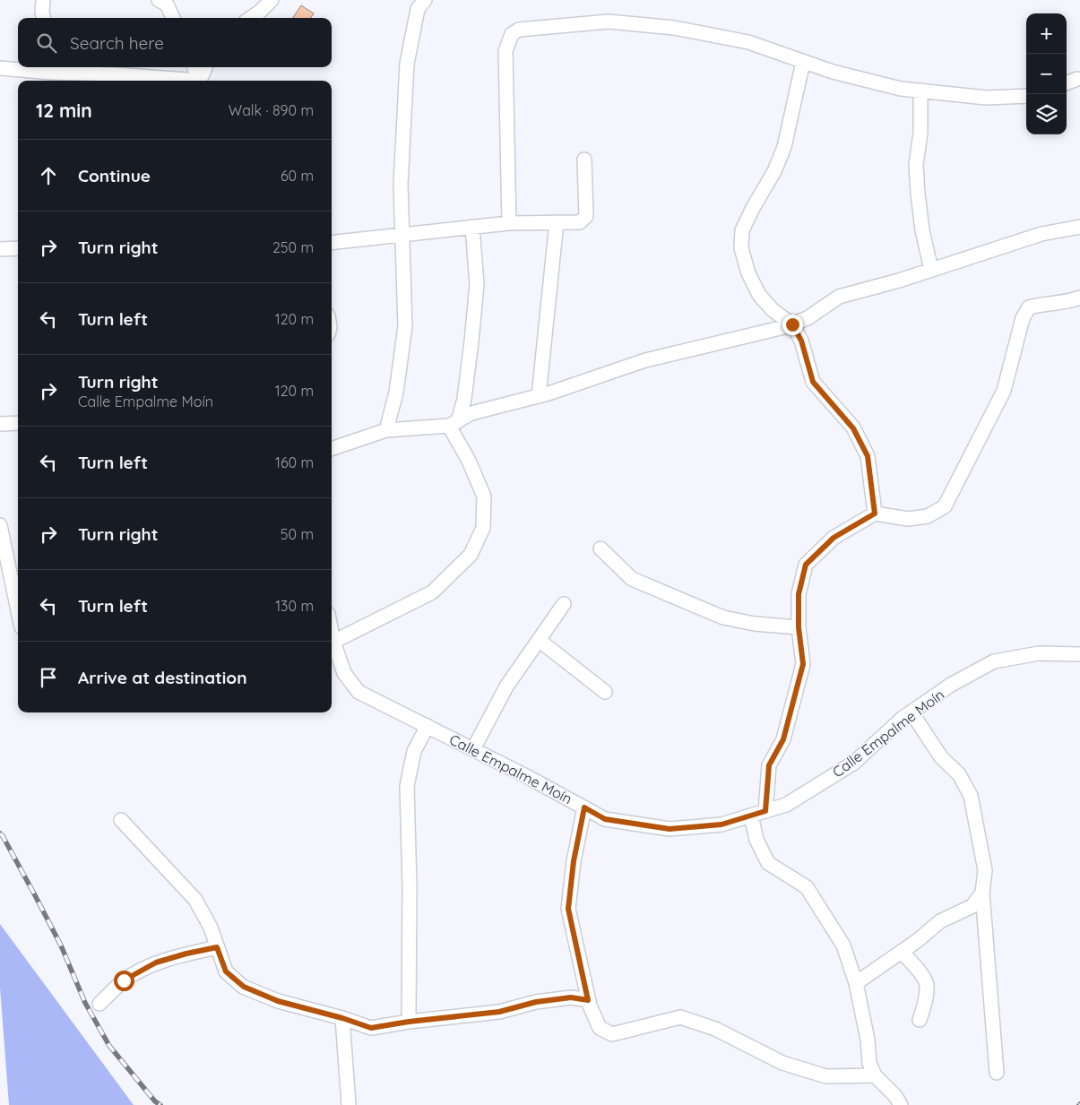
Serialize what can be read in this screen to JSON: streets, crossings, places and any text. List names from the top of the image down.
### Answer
{
  "streets": {
    "street": ["Calle Empalme Moín"]
  },
  "page": {
    "map_buttons": ["+", "−"],
    "search": "Search here",
    "heading": ["12 min", "Walk · 890 m"],
    "list": [
      ["Continue", "60 m"],
      ["Turn right", "250 m"],
      ["Turn left", "120 m"],
      ["Turn right", "Calle Empalme Moín", "120 m"],
      ["Turn left", "160 m"],
      ["Turn right", "50 m"],
      ["Turn left", "130 m"],
      "Arrive at destination"
    ]
  }
}
